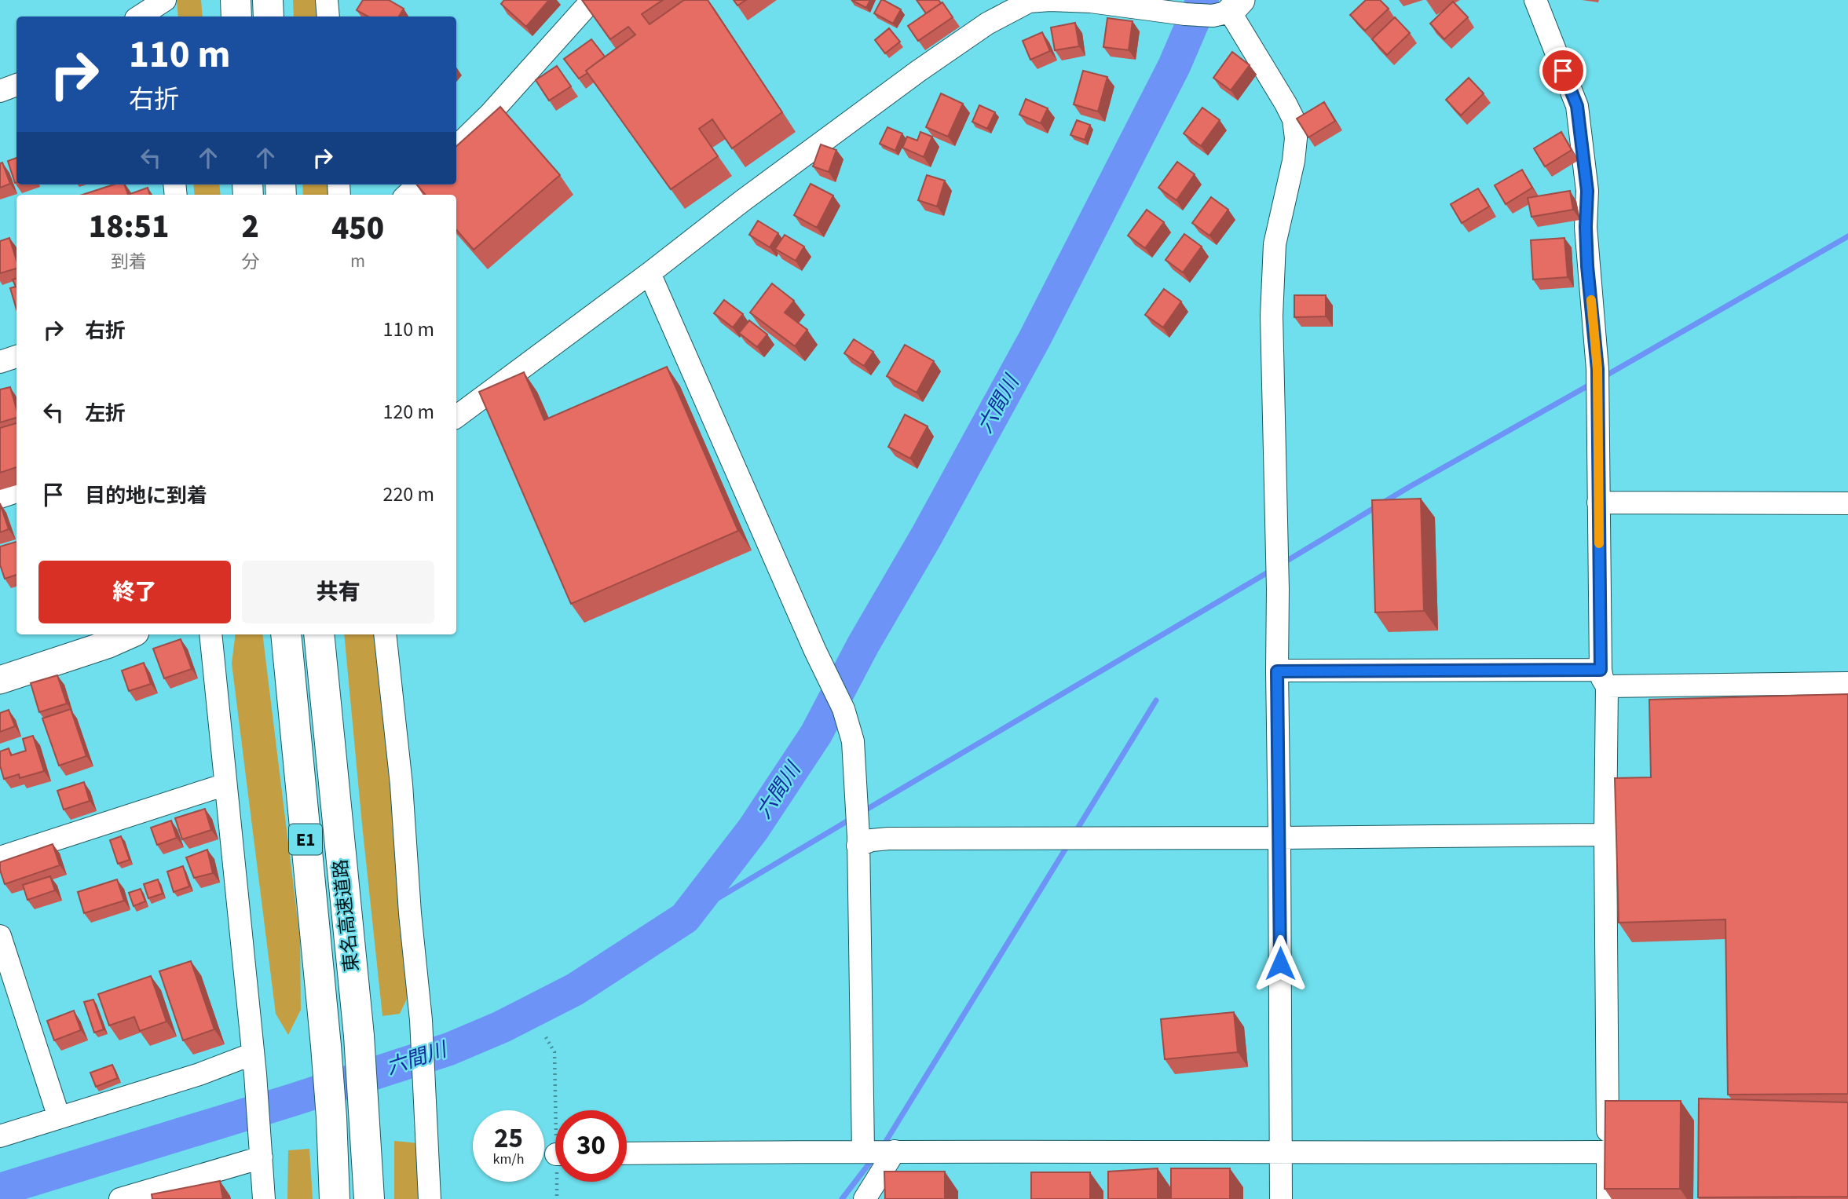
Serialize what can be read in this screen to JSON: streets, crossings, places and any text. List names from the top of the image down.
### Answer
{
  "streets": {
    "highway": ["E1", "東名高速道路"]
  },
  "water": ["六間川"],
  "page": {
    "turn": ["110 m", "右折"],
    "eta": [
      "18:51",
      "到着",
      "2",
      "分",
      "450",
      "m"
    ],
    "list": [
      {
        "name": "右折",
        "value": "110 m"
      },
      {
        "name": "左折",
        "value": "120 m"
      },
      {
        "name": "目的地に到着",
        "value": "220 m"
      }
    ],
    "buttons": ["終了", "共有"],
    "speed": "25 km/h",
    "limit": "30"
  }
}
